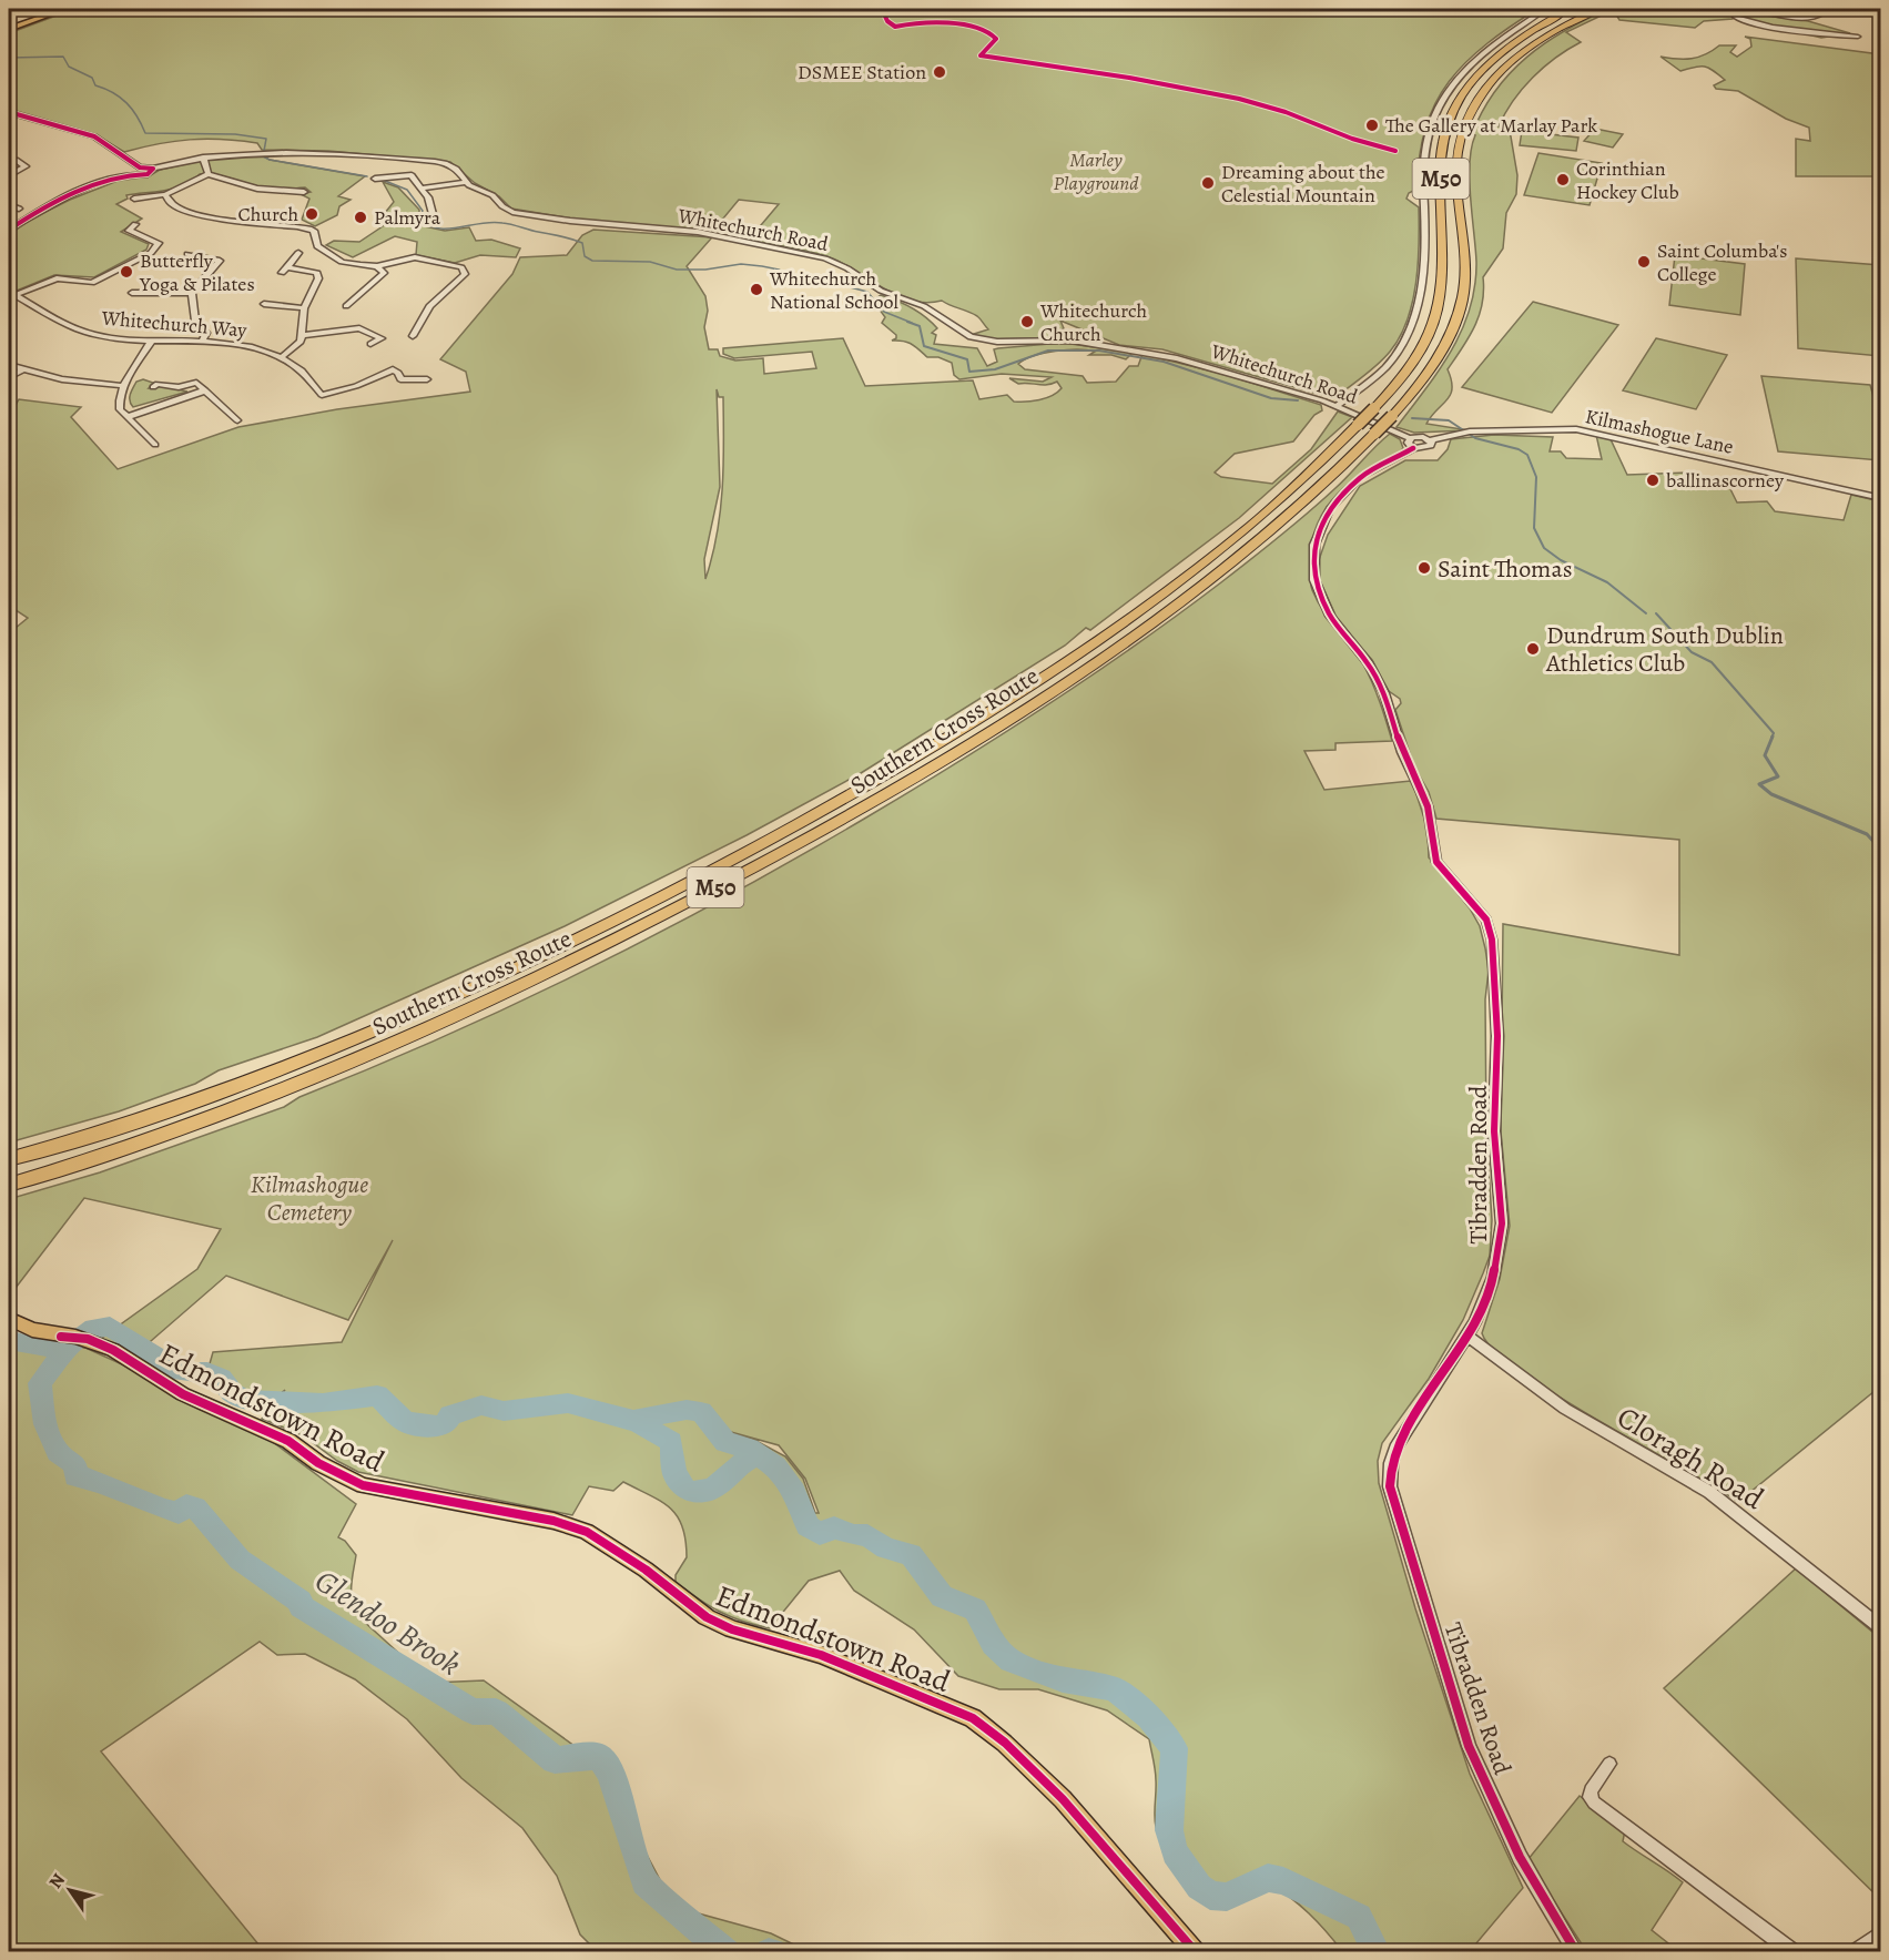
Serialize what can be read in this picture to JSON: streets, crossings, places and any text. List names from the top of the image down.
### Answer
{
  "streets": {
    "highway": ["M50", "Southern Cross Route"],
    "main road": ["Edmondstown Road"],
    "street": [
      "Whitechurch Road",
      "Whitechurch Way",
      "Kilmashogue Lane",
      "Tibradden Road",
      "Cloragh Road"
    ]
  },
  "crossings": [
    ["Whitechurch Road", "Kilmashogue Lane"],
    ["Whitechurch Road", "Tibradden Road"],
    ["Tibradden Road", "Cloragh Road"]
  ],
  "water": ["Glendoo Brook"],
  "parks": ["Marley Playground", "Kilmashogue Cemetery"],
  "places": [
    "DSMEE Station",
    "The Gallery at Marlay Park",
    "Corinthian Hockey Club",
    "Dreaming about the Celestial Mountain",
    "Church",
    "Palmyra",
    "Saint Columba's College",
    "Butterfly Yoga & Pilates",
    "Whitechurch National School",
    "Whitechurch Church",
    "ballinascorney",
    "Saint Thomas",
    "Dundrum South Dublin Athletics Club"
  ],
  "north": "top left"
}
